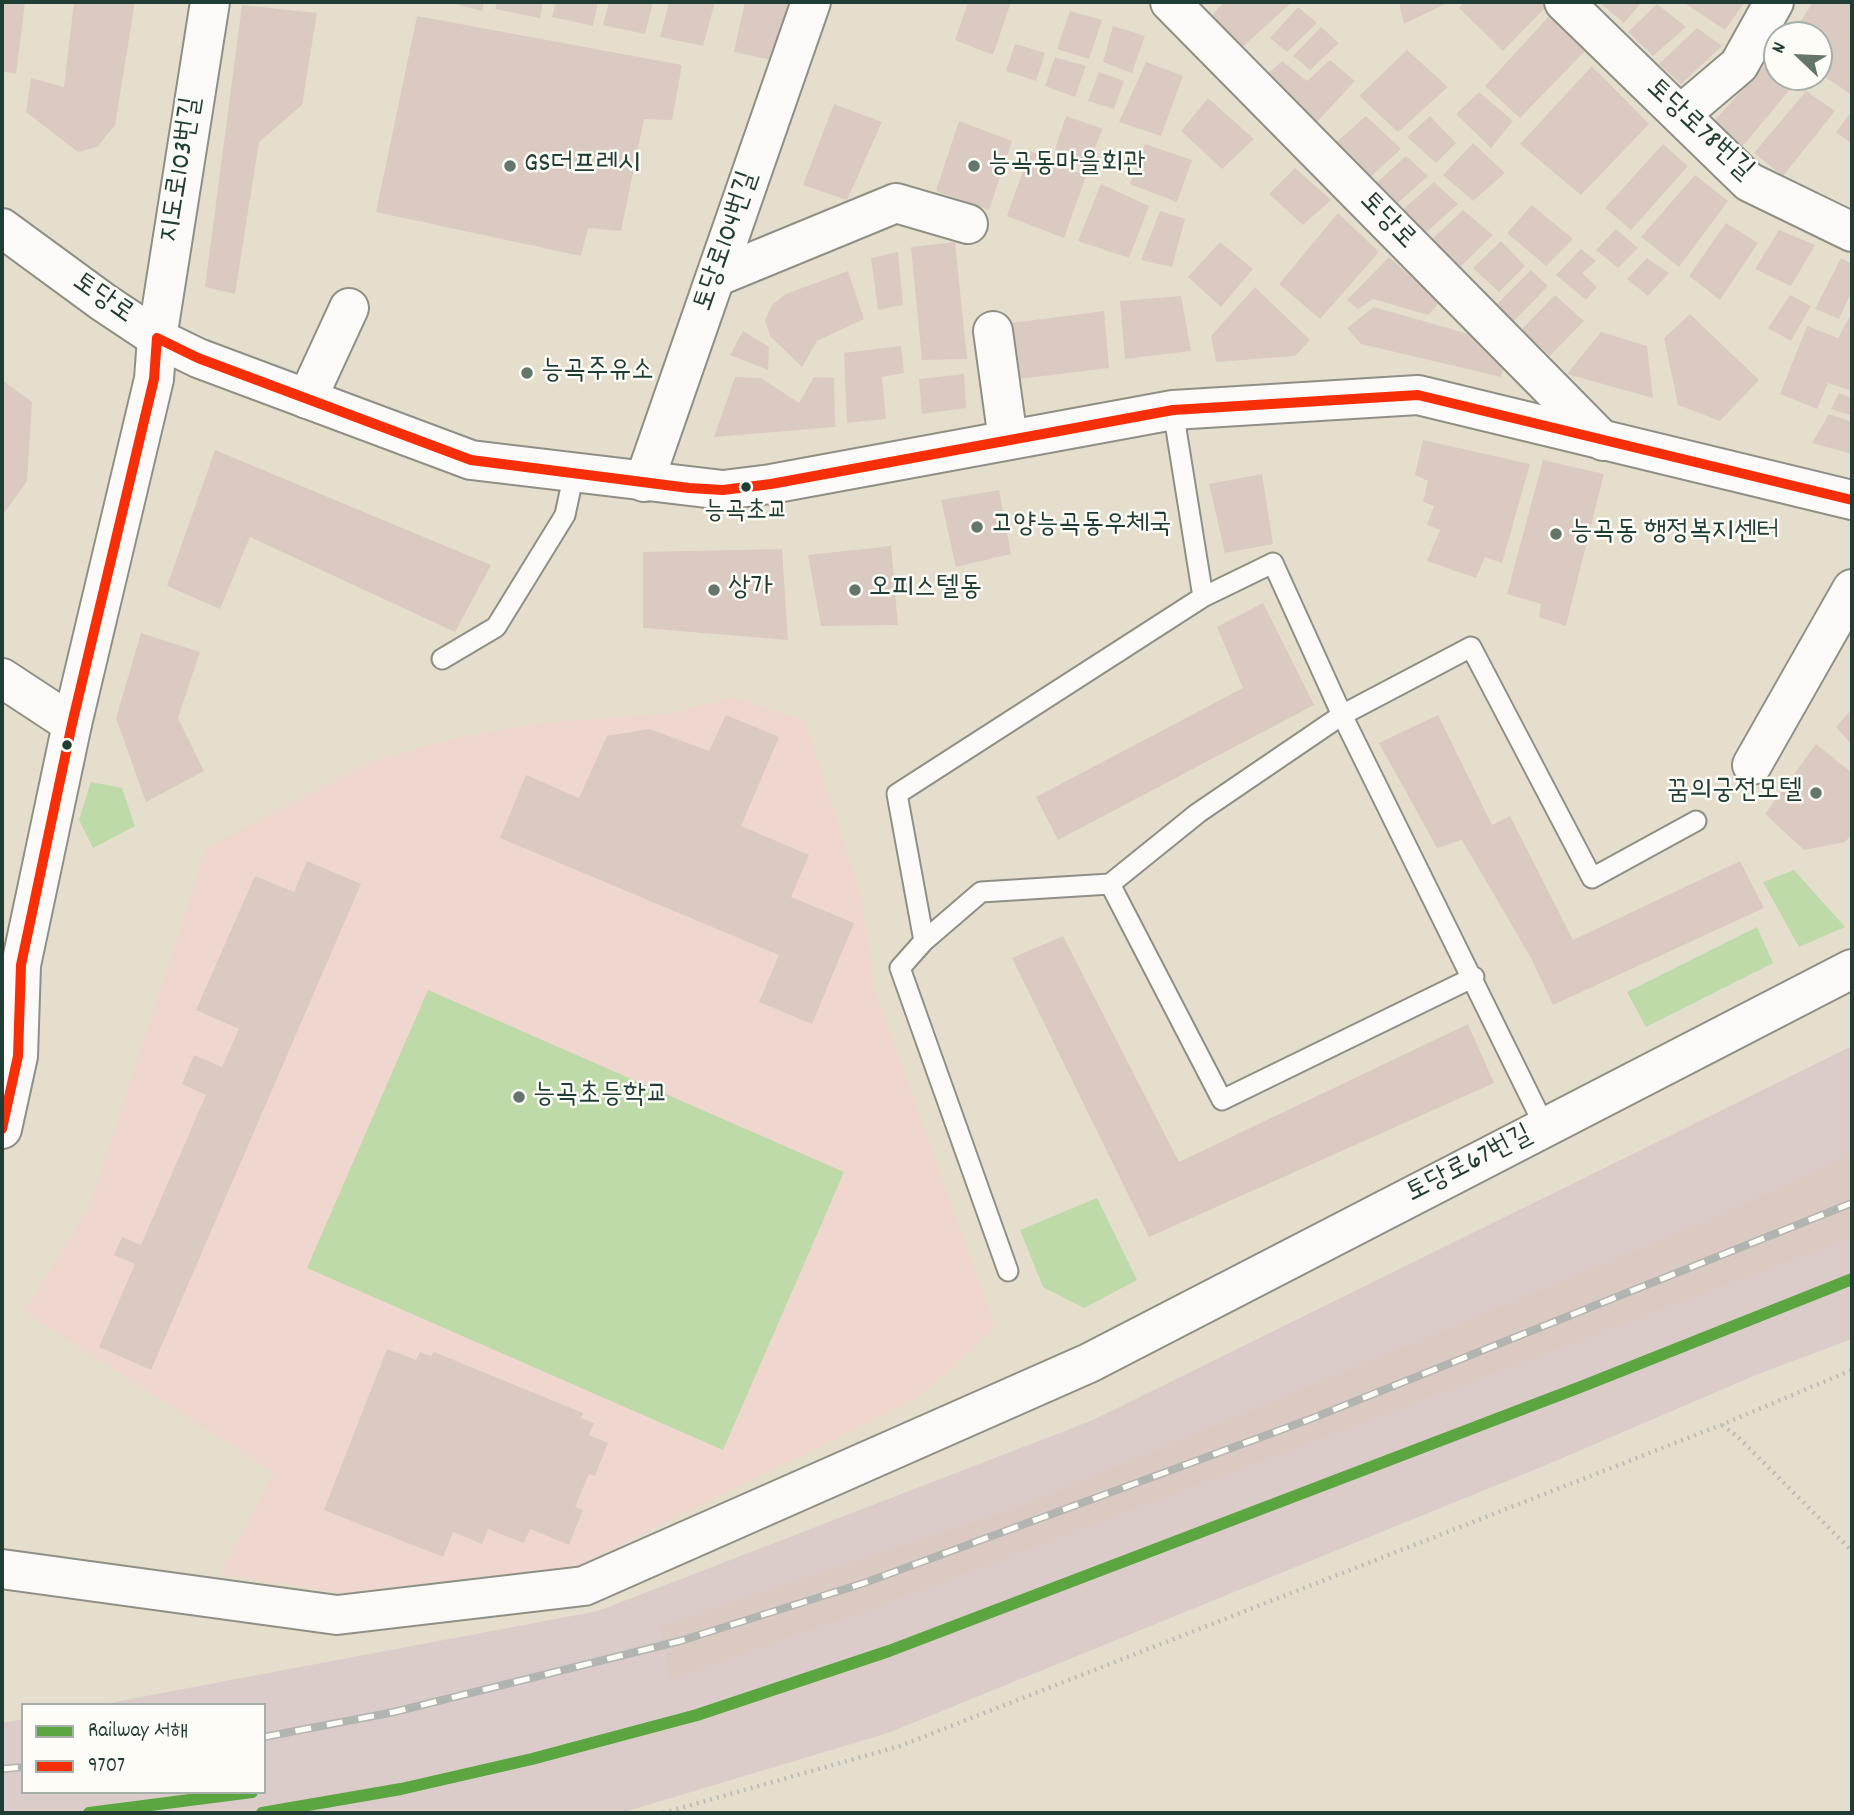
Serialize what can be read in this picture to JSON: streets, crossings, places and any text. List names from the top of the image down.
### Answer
{
  "streets": {
    "street": [
      "토당로78번길",
      "지도로103번길",
      "토당로",
      "토당로104번길",
      "토당로67번길"
    ]
  },
  "crossings": [
    ["지도로103번길", "토당로"],
    ["토당로", "토당로104번길"]
  ],
  "places": [
    "GS더프레시",
    "능곡동마을회관",
    "능곡주유소",
    "능곡초교",
    "고양능곡동우체국",
    "능곡동 행정복지센터",
    "상가",
    "오피스텔동",
    "꿈의궁전모텔",
    "능곡초등학교"
  ],
  "lines": ["transit line 9707", "rail line 서해"],
  "legend": ["Railway 서해", "9707"],
  "north": "top left"
}
